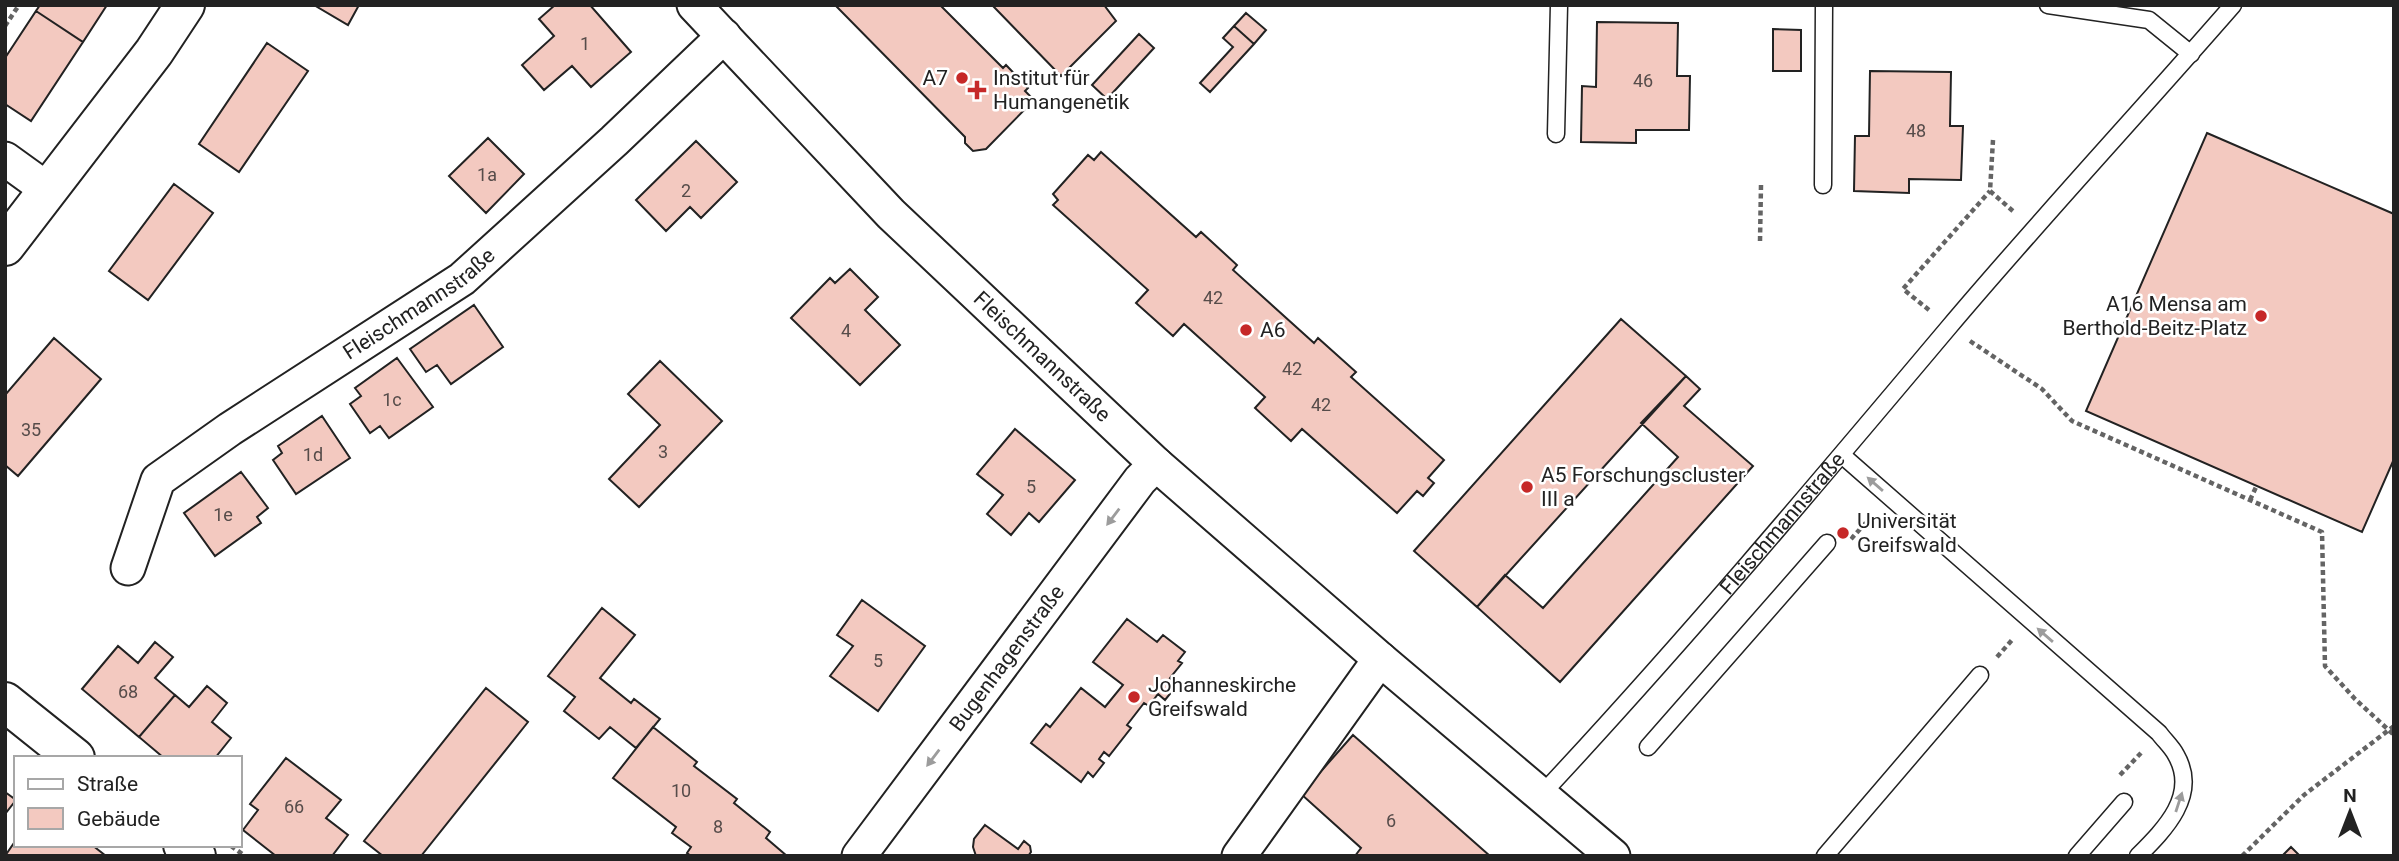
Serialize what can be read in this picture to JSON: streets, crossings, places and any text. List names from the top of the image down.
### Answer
{
  "streets": {
    "street": ["Fleischmannstraße", "Bugenhagenstraße"]
  },
  "crossings": [
    ["Fleischmannstraße", "Bugenhagenstraße"]
  ],
  "one_way": ["Bugenhagenstraße"],
  "places": {
    "other": [
      "A7",
      "A16 Mensa am Berthold-Beitz-Platz",
      "A6",
      "A5 Forschungscluster III a",
      "Universität Greifswald",
      "Johanneskirche Greifswald"
    ],
    "health": ["Institut für Humangenetik"]
  },
  "house_numbers": [
    "1",
    "46",
    "48",
    "1a",
    "2",
    "42",
    "4",
    "42",
    "1c",
    "42",
    "35",
    "3",
    "1d",
    "5",
    "1e",
    "5",
    "68",
    "10",
    "66",
    "6",
    "8"
  ],
  "legend": ["Straße", "Gebäude"],
  "north": "top"
}
